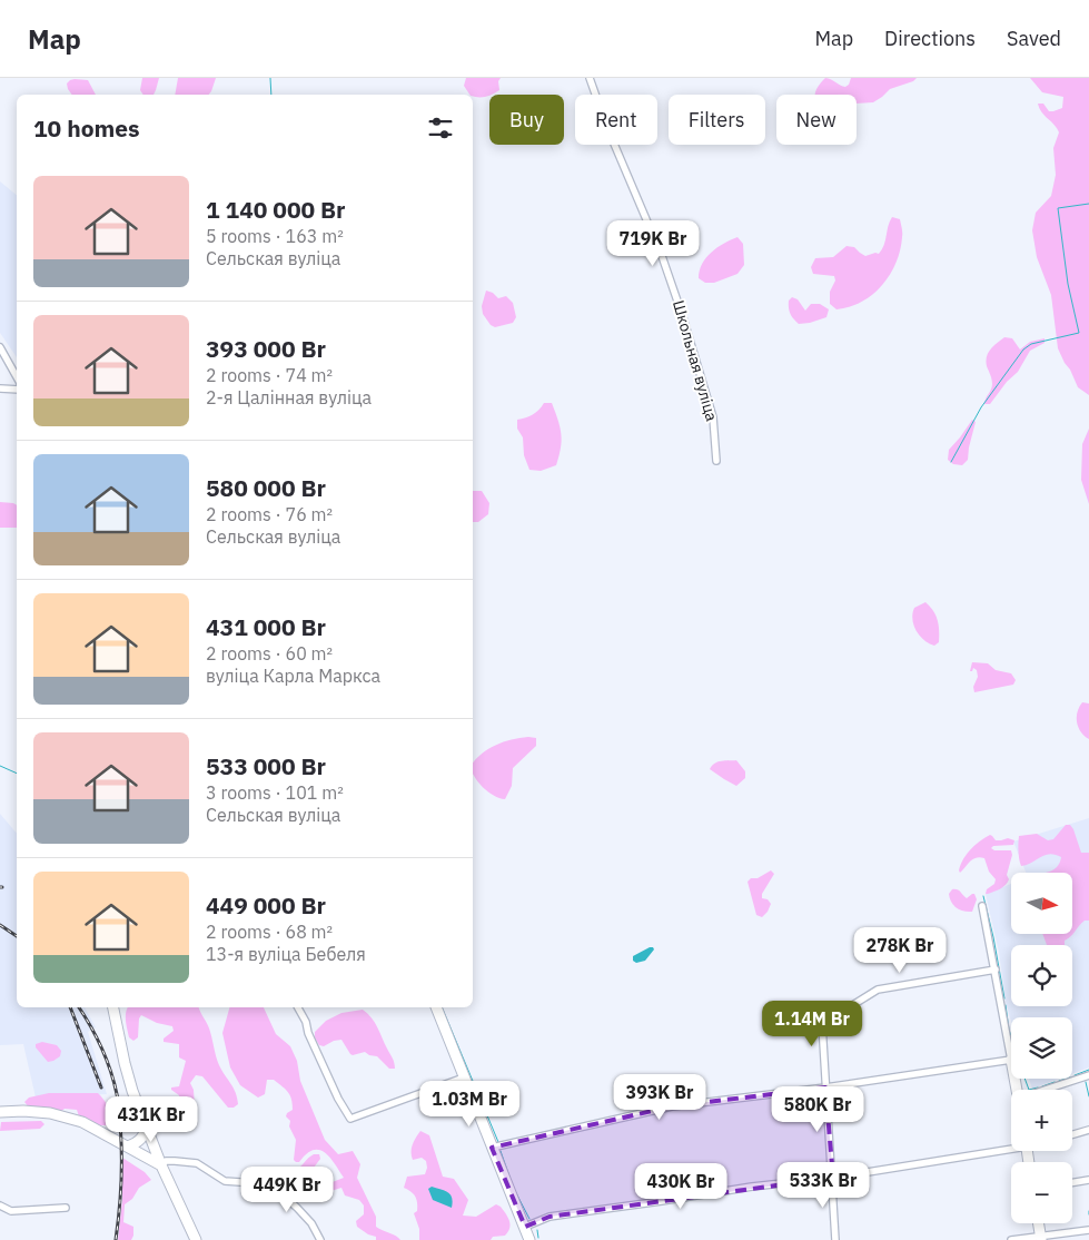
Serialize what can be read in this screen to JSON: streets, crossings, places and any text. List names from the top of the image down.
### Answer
{
  "streets": {
    "street": ["Школьная вуліца"]
  },
  "north": "right",
  "page": {
    "header": "Map",
    "nav": ["Map", "Directions", "Saved"],
    "chip": [
      "Buy",
      "Rent",
      "Filters",
      "New"
    ],
    "heading": "10 homes",
    "list": [
      {
        "name": "1 140 000 Br",
        "note": "5 rooms · 163 m² · Сельская вуліца"
      },
      {
        "name": "393 000 Br",
        "note": "2 rooms · 74 m² · 2-я Цалінная вуліца"
      },
      {
        "name": "580 000 Br",
        "note": "2 rooms · 76 m² · Сельская вуліца"
      },
      {
        "name": "431 000 Br",
        "note": "2 rooms · 60 m² · вуліца Карла Маркса"
      },
      {
        "name": "533 000 Br",
        "note": "3 rooms · 101 m² · Сельская вуліца"
      },
      {
        "name": "449 000 Br",
        "note": "2 rooms · 68 m² · 13-я вуліца Бебеля"
      }
    ],
    "price": [
      "719K Br",
      "278K Br",
      "1.14M Br",
      "393K Br",
      "1.03M Br",
      "580K Br",
      "431K Br",
      "533K Br",
      "430K Br",
      "449K Br"
    ],
    "map_buttons": ["+", "−"]
  }
}
